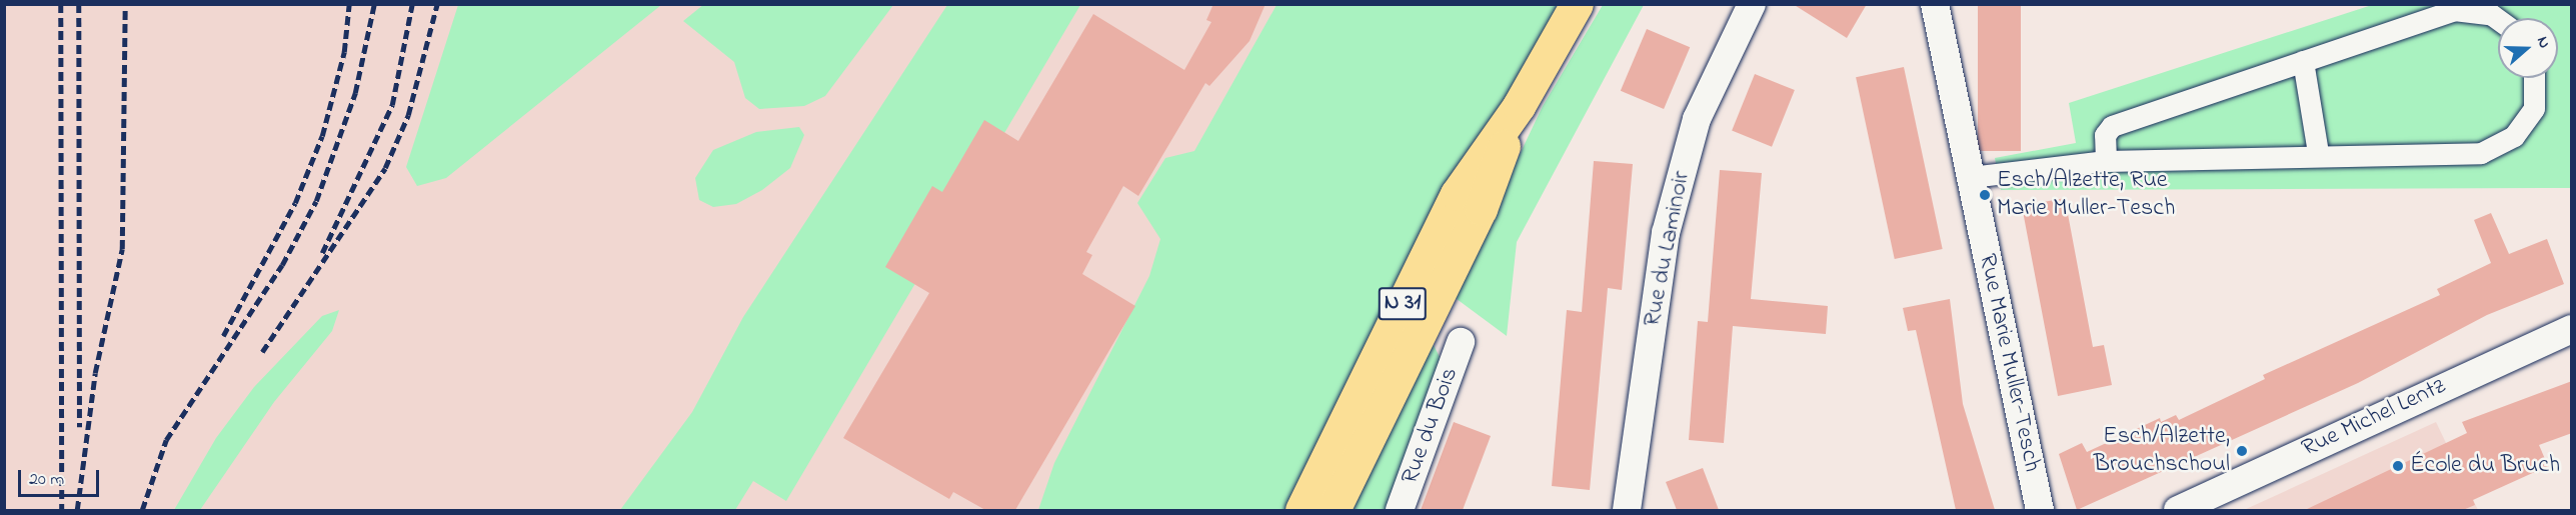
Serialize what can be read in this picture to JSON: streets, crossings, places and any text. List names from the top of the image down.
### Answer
{
  "streets": {
    "main road": ["N 31"],
    "street": [
      "Rue du Laminoir",
      "Rue Marie Muller-Tesch",
      "Rue Michel Lentz",
      "Rue du Bois"
    ]
  },
  "places": ["Esch/Alzette, Rue Marie Muller-Tesch", "Esch/Alzette, Brouchschoul", "École du Bruch"],
  "scale_bar": "20 m",
  "north": "right"
}
